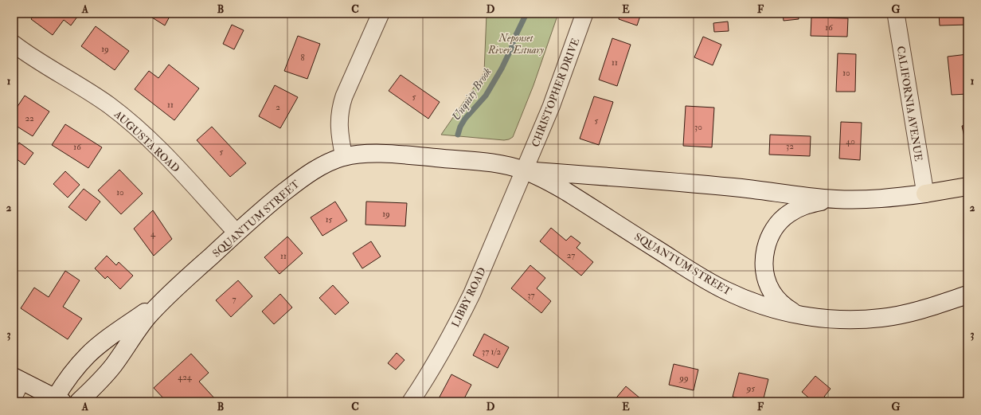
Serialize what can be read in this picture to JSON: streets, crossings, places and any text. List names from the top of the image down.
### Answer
{
  "streets": {
    "main road": ["SQUANTUM STREET"],
    "street": [
      "CHRISTOPHER DRIVE",
      "CALIFORNIA AVENUE",
      "AUGUSTA ROAD",
      "LIBBY ROAD"
    ]
  },
  "crossings": [
    ["CHRISTOPHER DRIVE", "SQUANTUM STREET"],
    ["CHRISTOPHER DRIVE", "LIBBY ROAD"],
    ["CALIFORNIA AVENUE", "SQUANTUM STREET"],
    ["AUGUSTA ROAD", "SQUANTUM STREET"],
    ["SQUANTUM STREET", "LIBBY ROAD"]
  ],
  "water": ["Unquity Brook"],
  "parks": ["Neponset River Estuary"],
  "house_numbers": [
    "16",
    "19",
    "8",
    "11",
    "10",
    "5",
    "11",
    "2",
    "22",
    "5",
    "30",
    "40",
    "32",
    "16",
    "5",
    "10",
    "19",
    "15",
    "4",
    "27",
    "11",
    "37",
    "7",
    "37 1/2",
    "424",
    "99",
    "95"
  ],
  "grid": {
    "columns": [
      "A",
      "B",
      "C",
      "D",
      "E",
      "F",
      "G"
    ],
    "rows": ["1", "2", "3"]
  }
}
